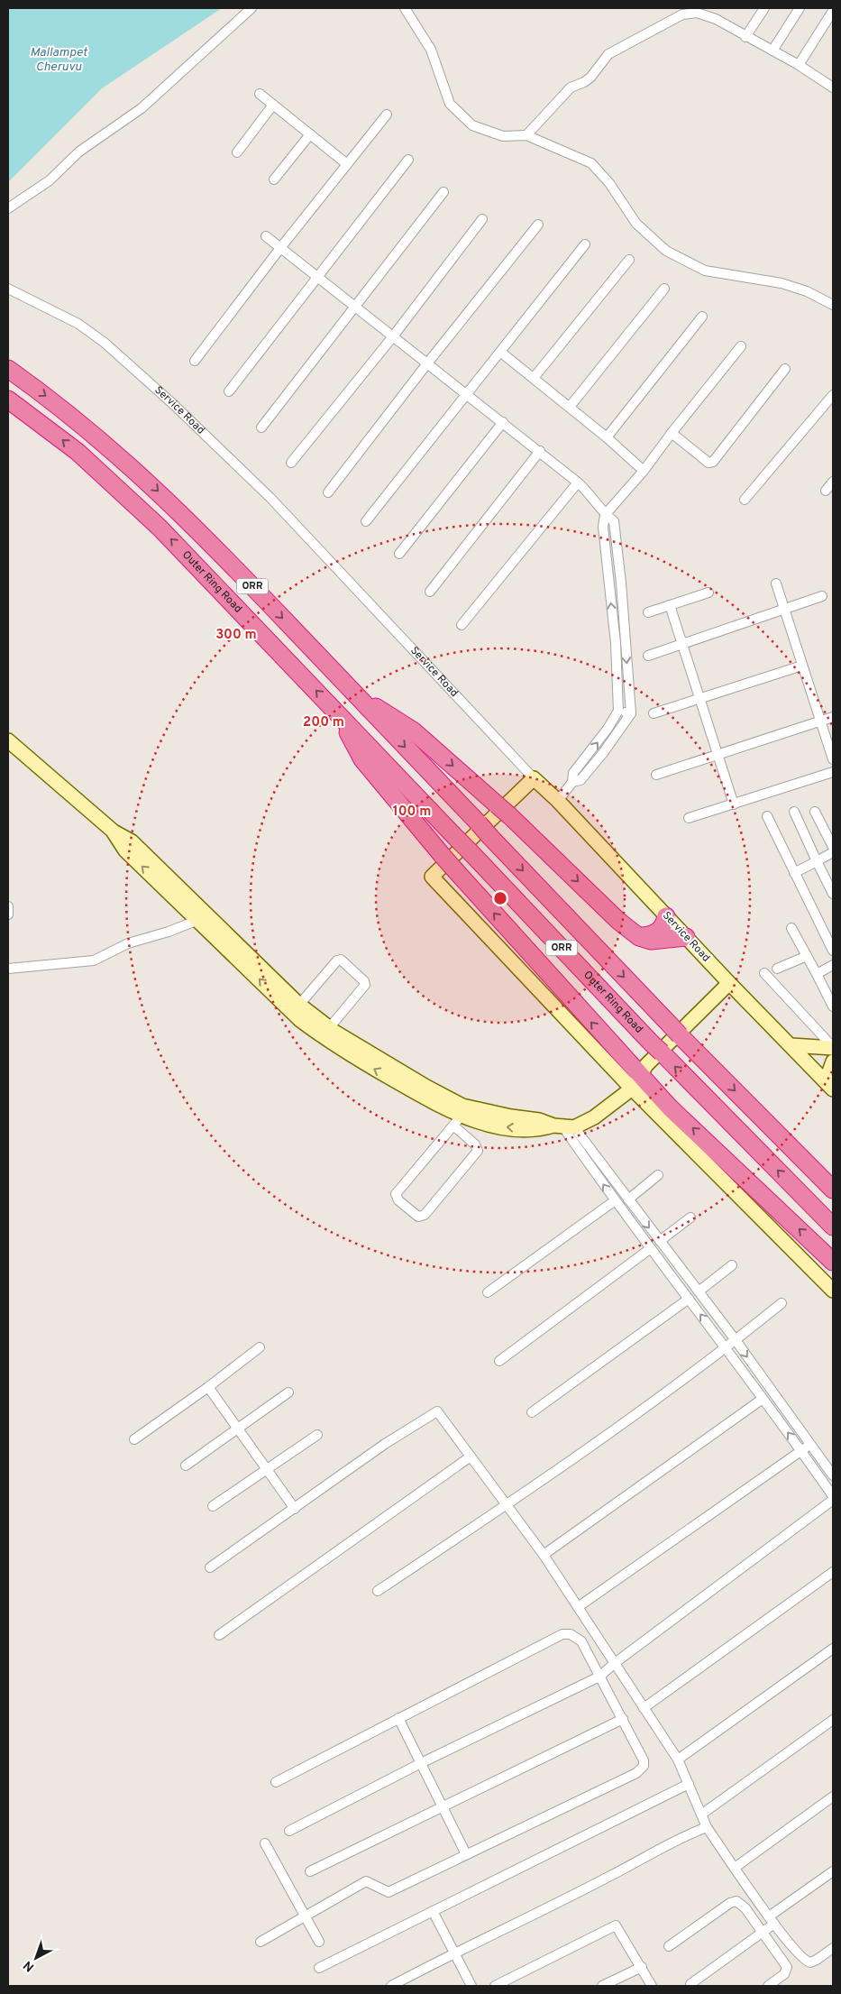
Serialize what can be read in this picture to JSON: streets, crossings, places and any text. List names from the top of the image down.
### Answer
{
  "streets": {
    "highway": ["Outer Ring Road", "ORR"],
    "main road": ["Service Road"]
  },
  "water": ["Mallampet Cheruvu"],
  "north": "bottom left",
  "rings": ["300 m", "200 m", "100 m"]
}
